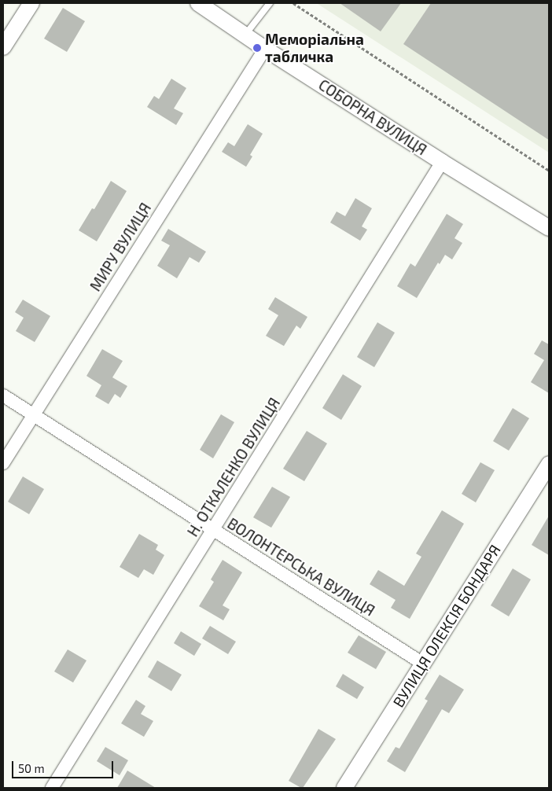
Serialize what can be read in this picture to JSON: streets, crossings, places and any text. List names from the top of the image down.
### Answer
{
  "streets": {
    "street": [
      "СОБОРНА ВУЛИЦЯ",
      "МИРУ ВУЛИЦЯ",
      "Н. ОТКАЛЕНКО ВУЛИЦЯ",
      "ВОЛОНТЕРСЬКА ВУЛИЦЯ",
      "ВУЛИЦЯ ОЛЕКСІЯ БОНДАРЯ"
    ]
  },
  "crossings": [
    ["СОБОРНА ВУЛИЦЯ", "МИРУ ВУЛИЦЯ"],
    ["СОБОРНА ВУЛИЦЯ", "Н. ОТКАЛЕНКО ВУЛИЦЯ"],
    ["МИРУ ВУЛИЦЯ", "ВОЛОНТЕРСЬКА ВУЛИЦЯ"],
    ["Н. ОТКАЛЕНКО ВУЛИЦЯ", "ВОЛОНТЕРСЬКА ВУЛИЦЯ"],
    ["ВОЛОНТЕРСЬКА ВУЛИЦЯ", "ВУЛИЦЯ ОЛЕКСІЯ БОНДАРЯ"]
  ],
  "places": ["Меморіальна табличка"],
  "scale_bar": "50 m"
}
